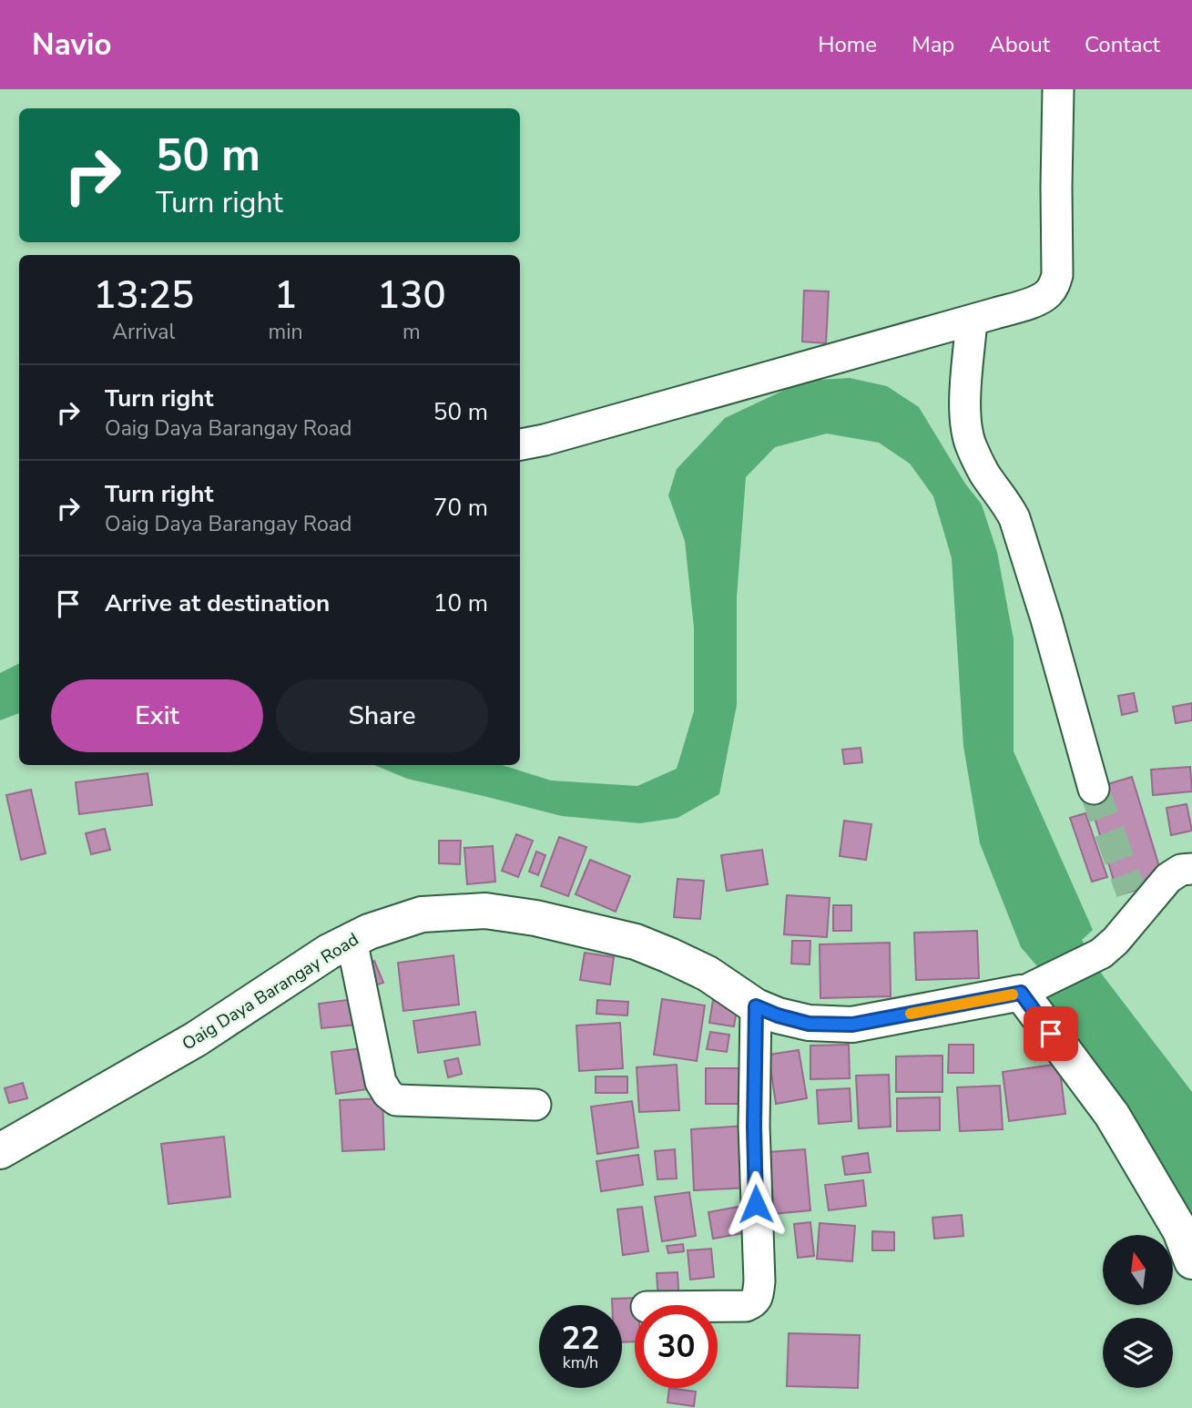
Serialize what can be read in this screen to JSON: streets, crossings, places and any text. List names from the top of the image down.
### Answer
{
  "streets": {
    "street": ["Oaig Daya Barangay Road"]
  },
  "north": "top",
  "page": {
    "header": "Navio",
    "nav": [
      "Home",
      "Map",
      "About",
      "Contact"
    ],
    "turn": ["50 m", "Turn right"],
    "eta": [
      "13:25",
      "Arrival",
      "1",
      "min",
      "130",
      "m"
    ],
    "list": [
      {
        "name": "Turn right",
        "note": "Oaig Daya Barangay Road",
        "value": "50 m"
      },
      {
        "name": "Turn right",
        "note": "Oaig Daya Barangay Road",
        "value": "70 m"
      },
      {
        "name": "Arrive at destination",
        "value": "10 m"
      }
    ],
    "buttons": ["Exit", "Share"],
    "speed": "22 km/h",
    "limit": "30"
  }
}
